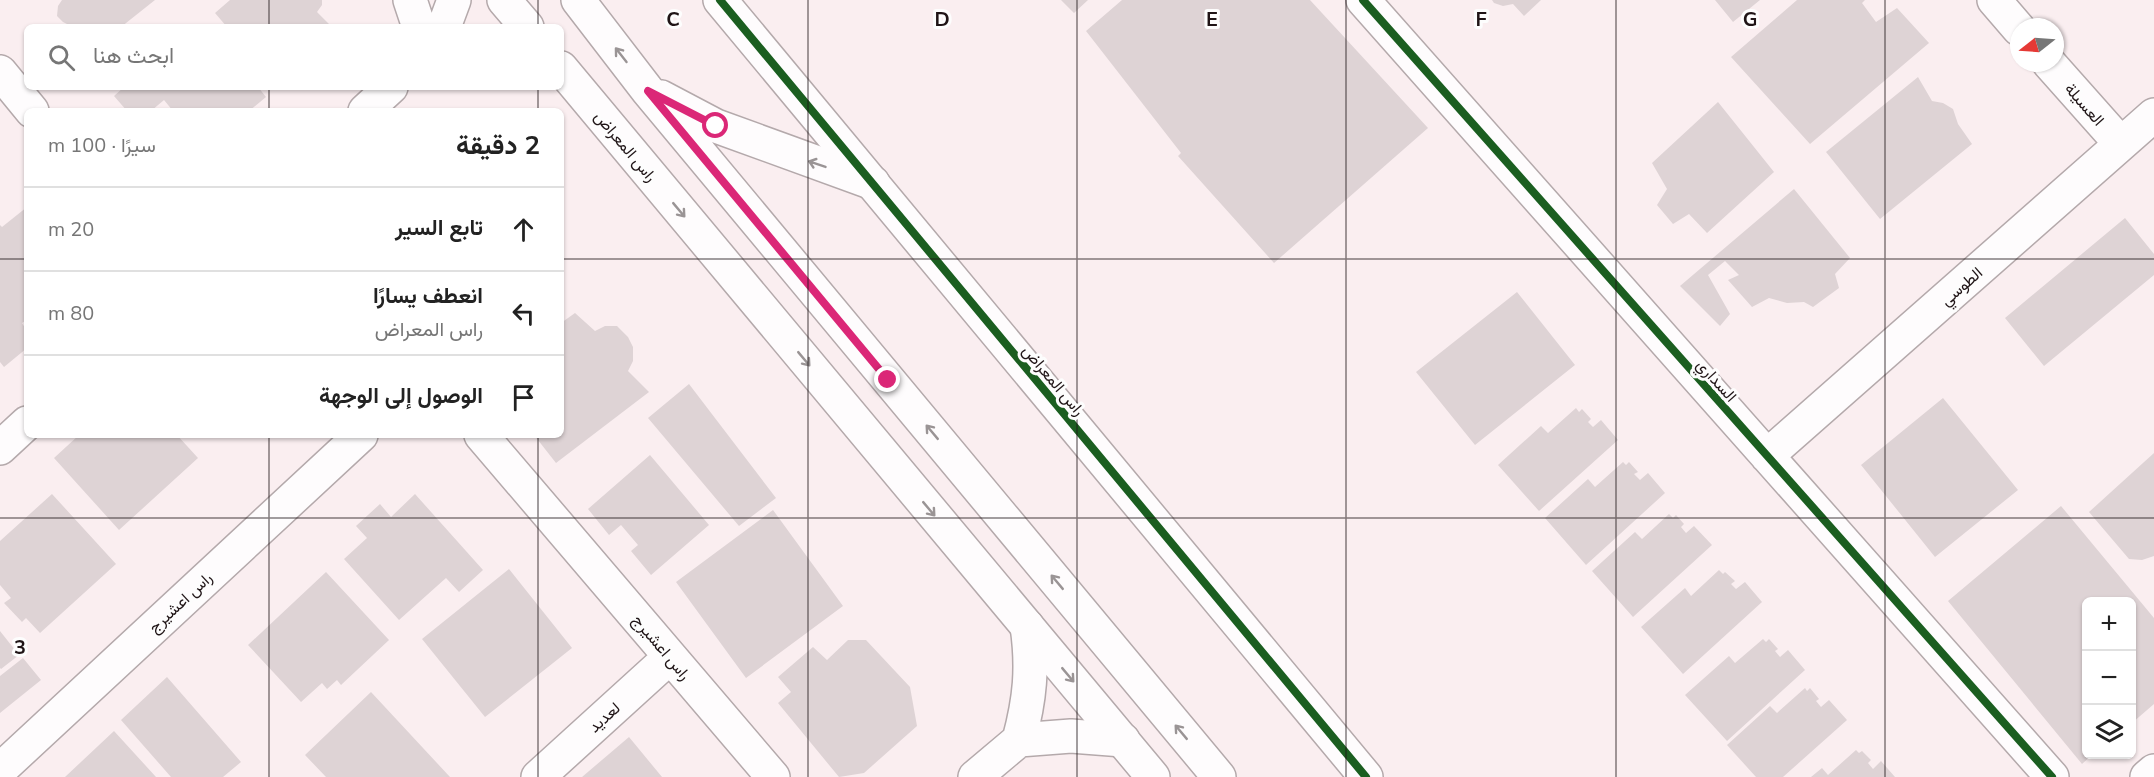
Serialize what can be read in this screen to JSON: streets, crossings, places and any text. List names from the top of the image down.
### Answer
{
  "streets": {
    "street": [
      "العسيلة",
      "راس المعراض",
      "الطوسي",
      "السداري",
      "راس اعشيرج",
      "لعديد"
    ]
  },
  "crossings": [
    ["العسيلة", "الطوسي"],
    ["الطوسي", "السداري"],
    ["راس اعشيرج", "لعديد"]
  ],
  "north": "left",
  "page": {
    "search": "ابحث هنا",
    "heading": ["2 دقيقة", "سيرًا · 100 m"],
    "list": [
      ["تابع السير", "20 m"],
      ["انعطف يسارًا", "راس المعراض", "80 m"],
      "الوصول إلى الوجهة"
    ],
    "map_buttons": ["+", "−"]
  },
  "grid": {
    "columns": [
      "C",
      "D",
      "E",
      "F",
      "G"
    ],
    "rows": ["3"]
  }
}
